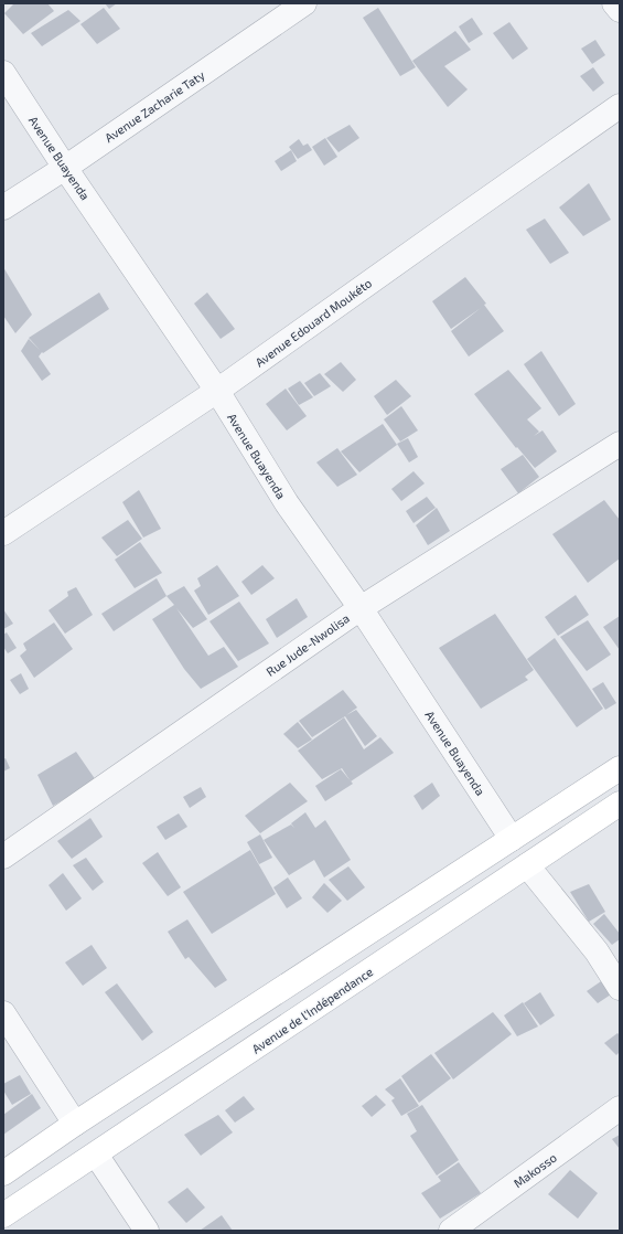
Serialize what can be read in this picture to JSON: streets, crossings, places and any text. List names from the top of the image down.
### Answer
{
  "streets": {
    "street": [
      "Avenue Zacharie Taty",
      "Avenue Buayenda",
      "Avenue Edouard Moukéto",
      "Rue Jude-Nwolisa",
      "Avenue de l'Indépendance",
      "Makosso"
    ]
  },
  "crossings": [
    ["Avenue Zacharie Taty", "Avenue Buayenda"],
    ["Avenue Buayenda", "Avenue Edouard Moukéto"],
    ["Avenue Buayenda", "Rue Jude-Nwolisa"]
  ]
}
